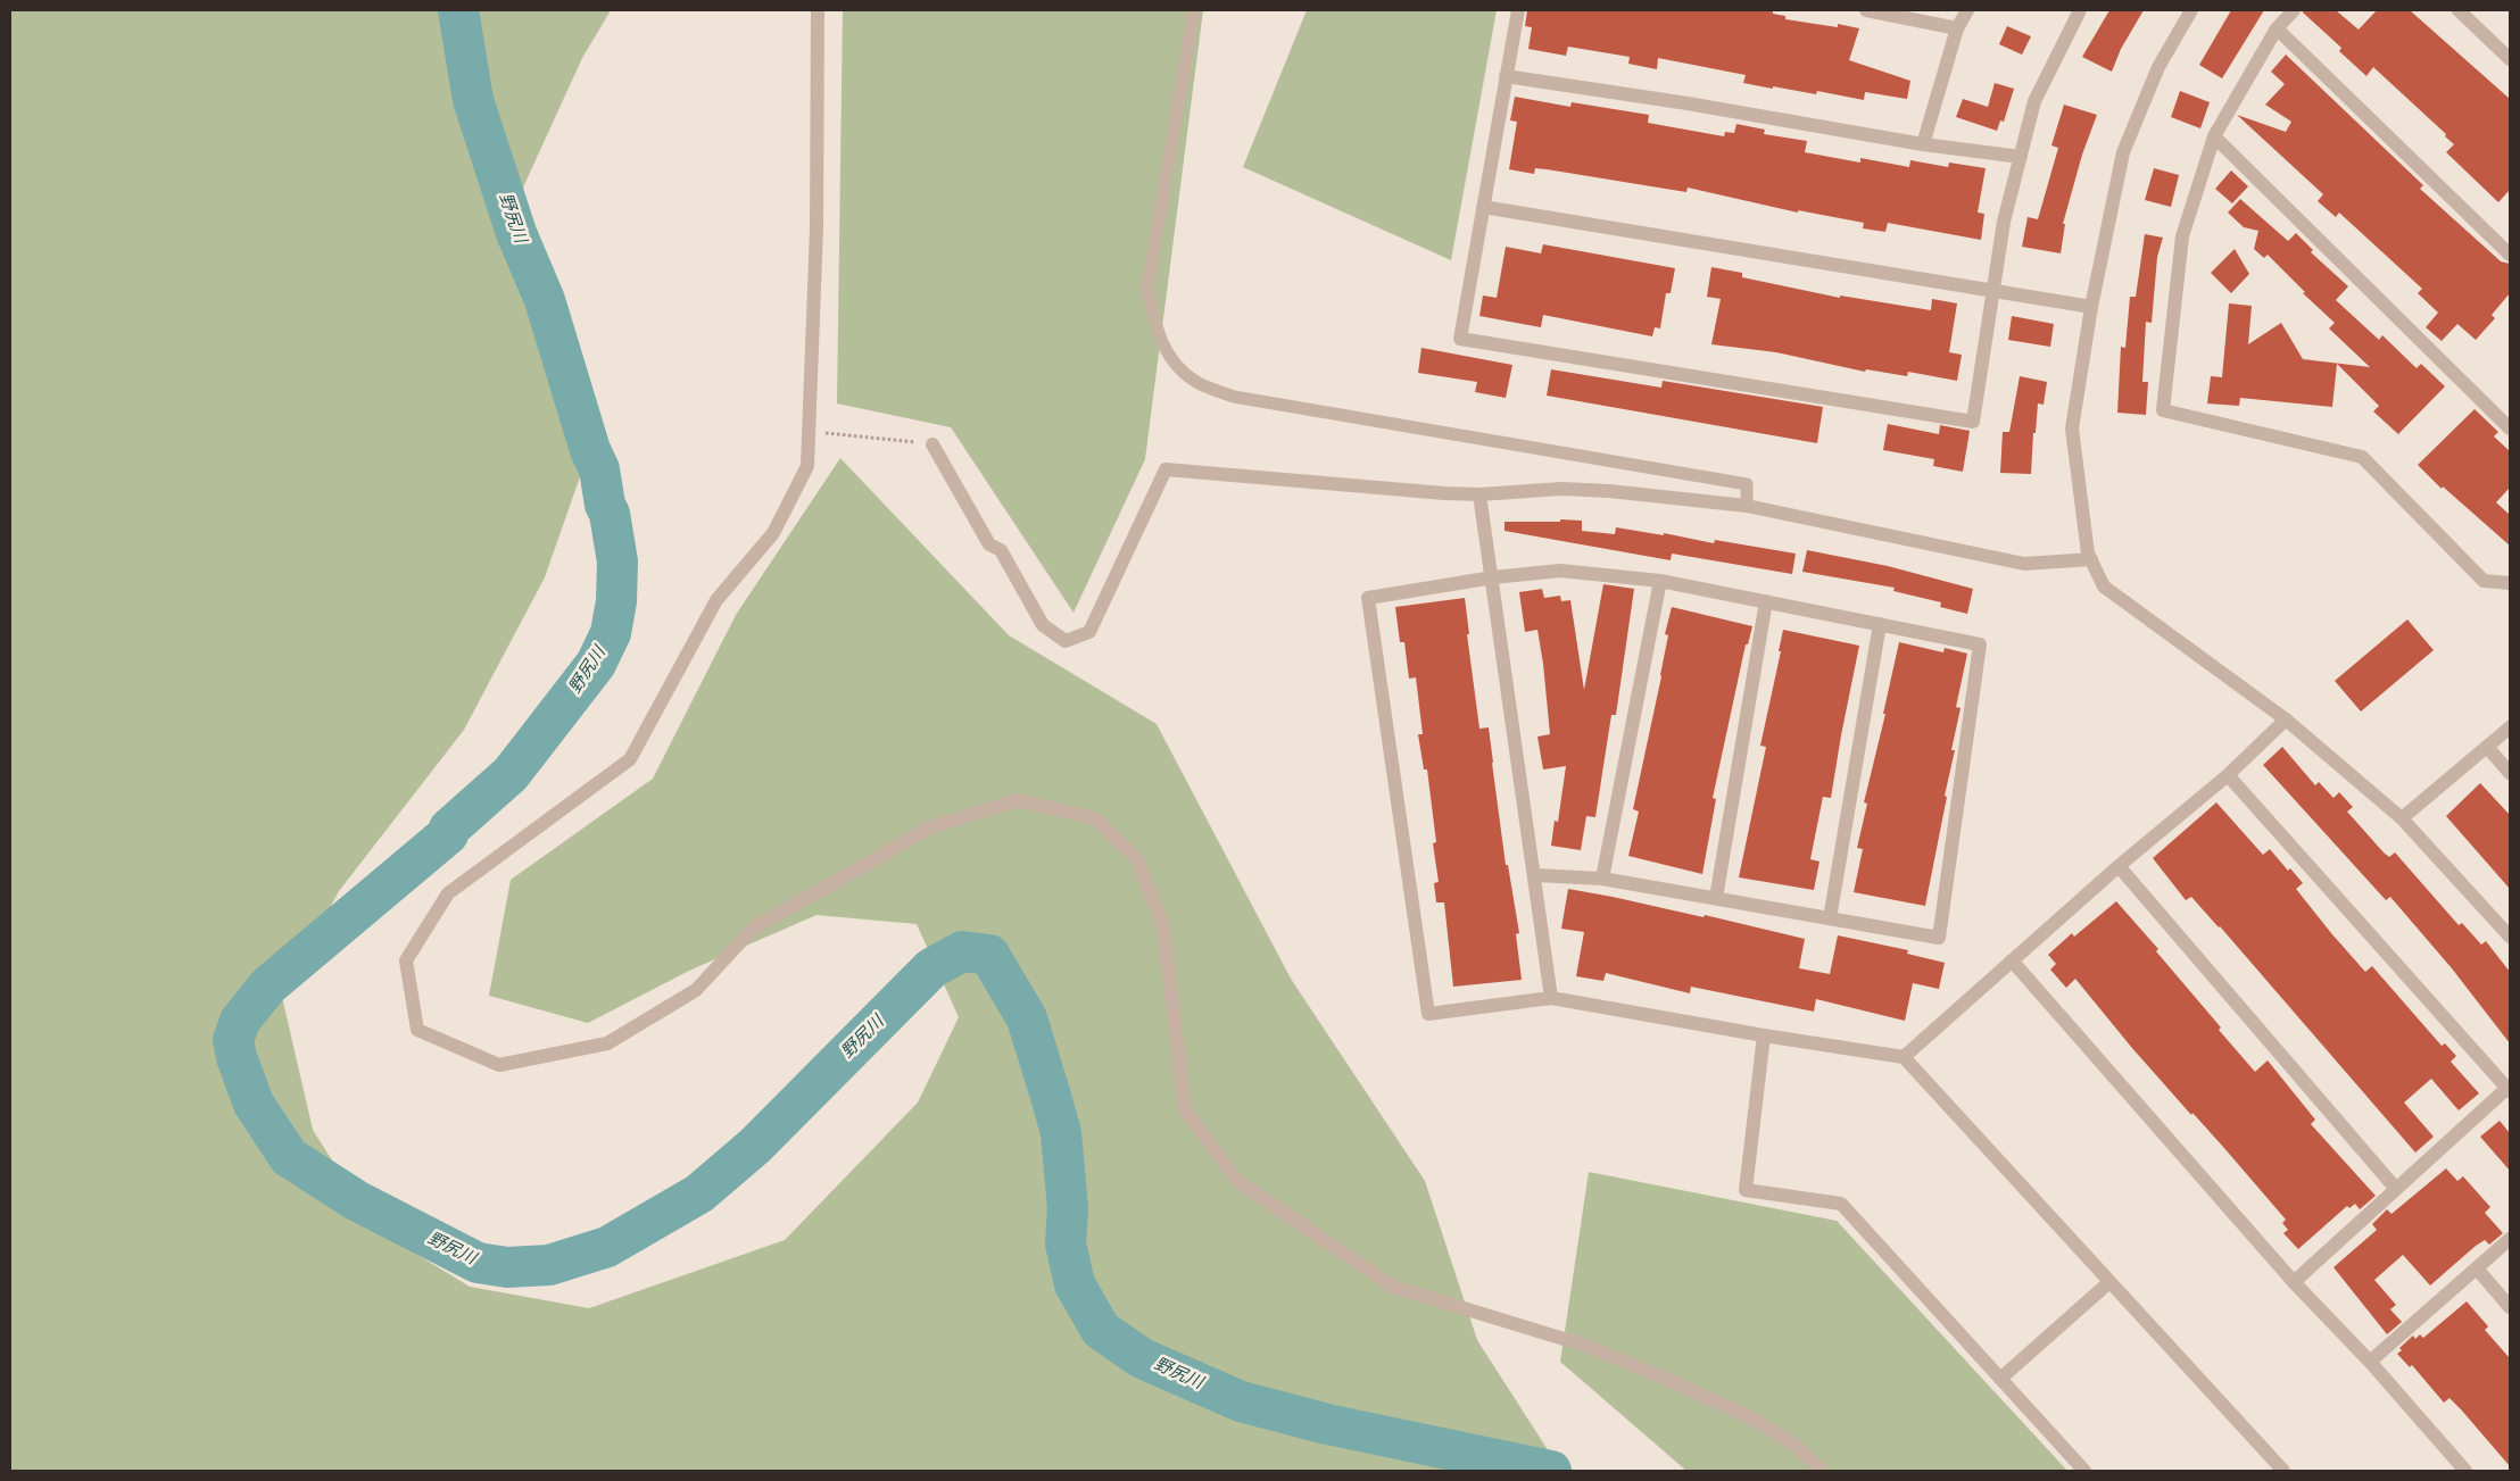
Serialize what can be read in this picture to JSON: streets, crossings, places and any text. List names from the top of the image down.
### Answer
{
  "water": ["野尻川"]
}
